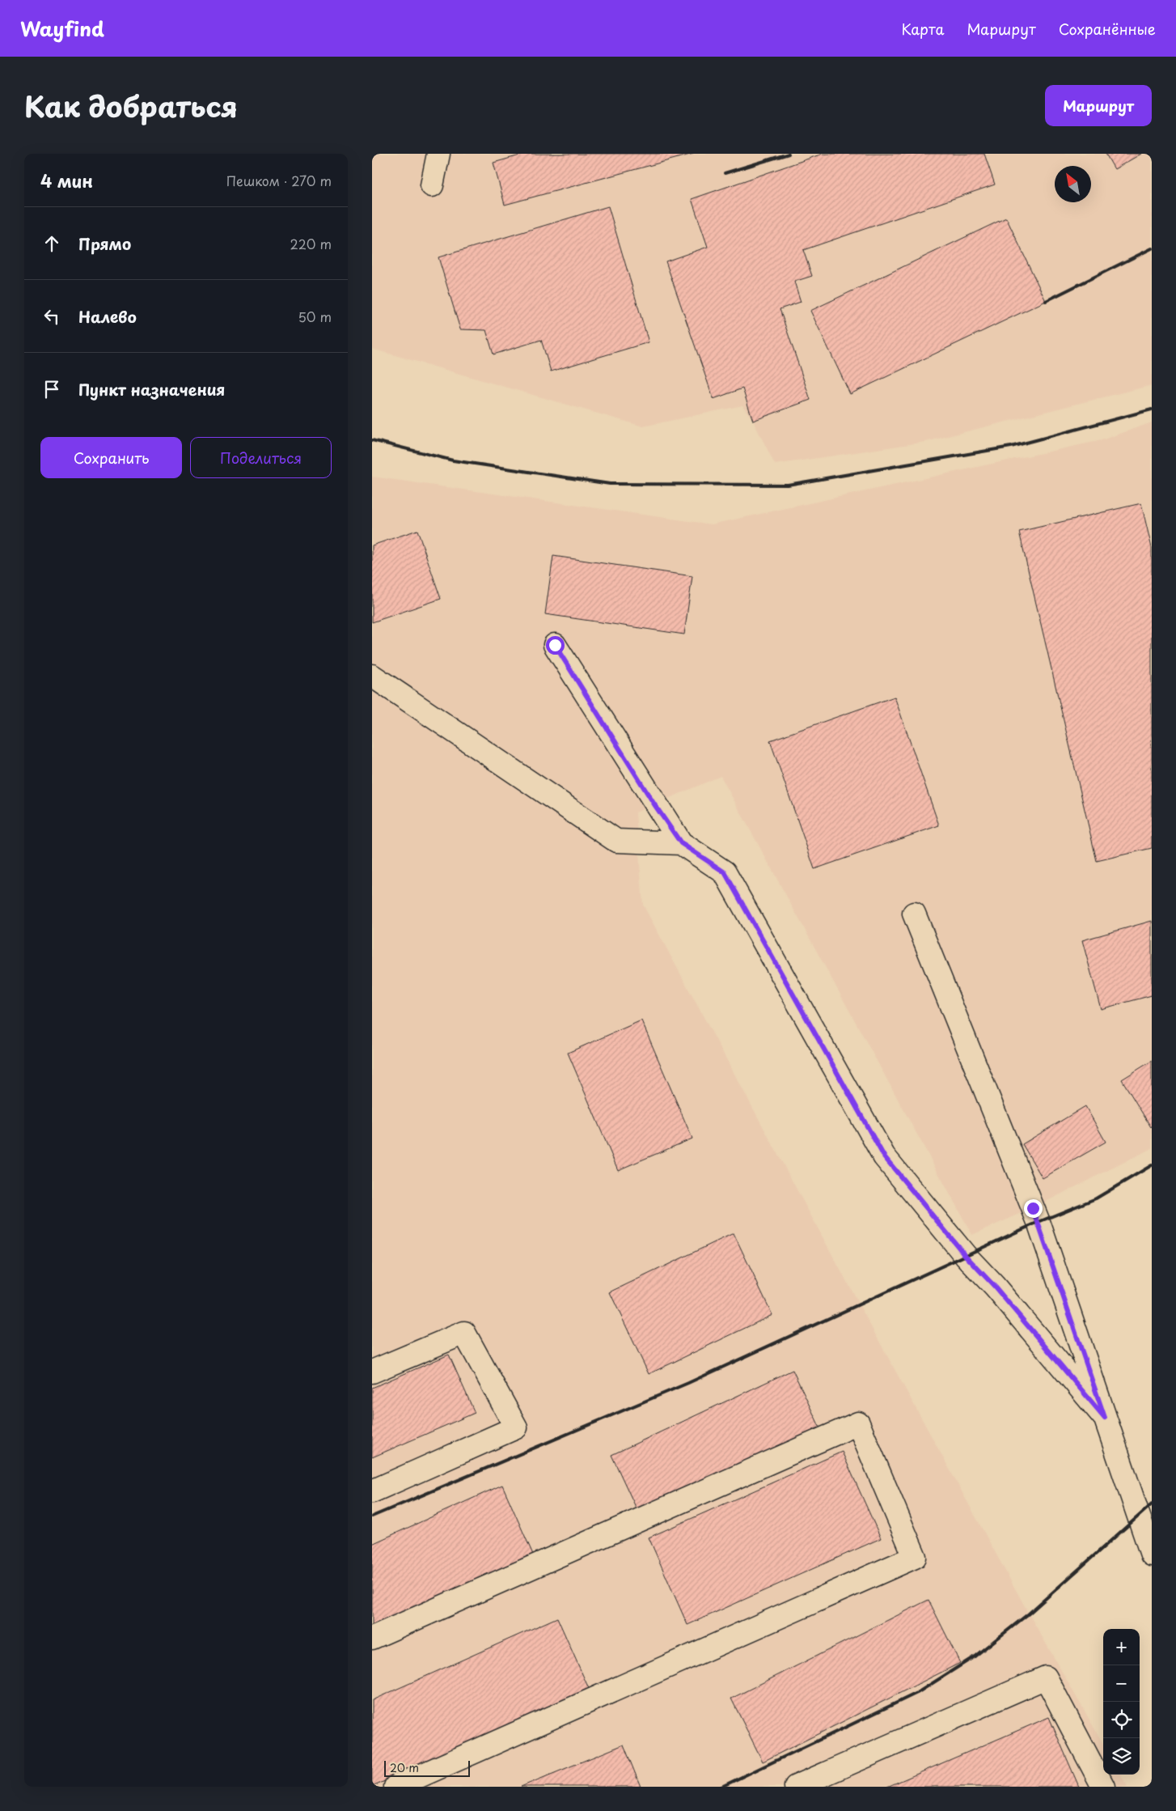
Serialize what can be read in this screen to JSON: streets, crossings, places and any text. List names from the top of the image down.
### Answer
{
  "scale_bar": "20 m",
  "north": "top left",
  "page": {
    "header": "Wayfind",
    "nav": ["Карта", "Маршрут", "Сохранённые"],
    "title": "Как добраться",
    "buttons": [
      "Маршрут",
      ["Сохранить", "Поделиться"]
    ],
    "heading": ["4 мин", "Пешком · 270 m"],
    "list": [
      ["Прямо", "220 m"],
      ["Налево", "50 m"],
      "Пункт назначения"
    ],
    "map_buttons": ["+", "−"],
    "scale": "20 m"
  }
}
